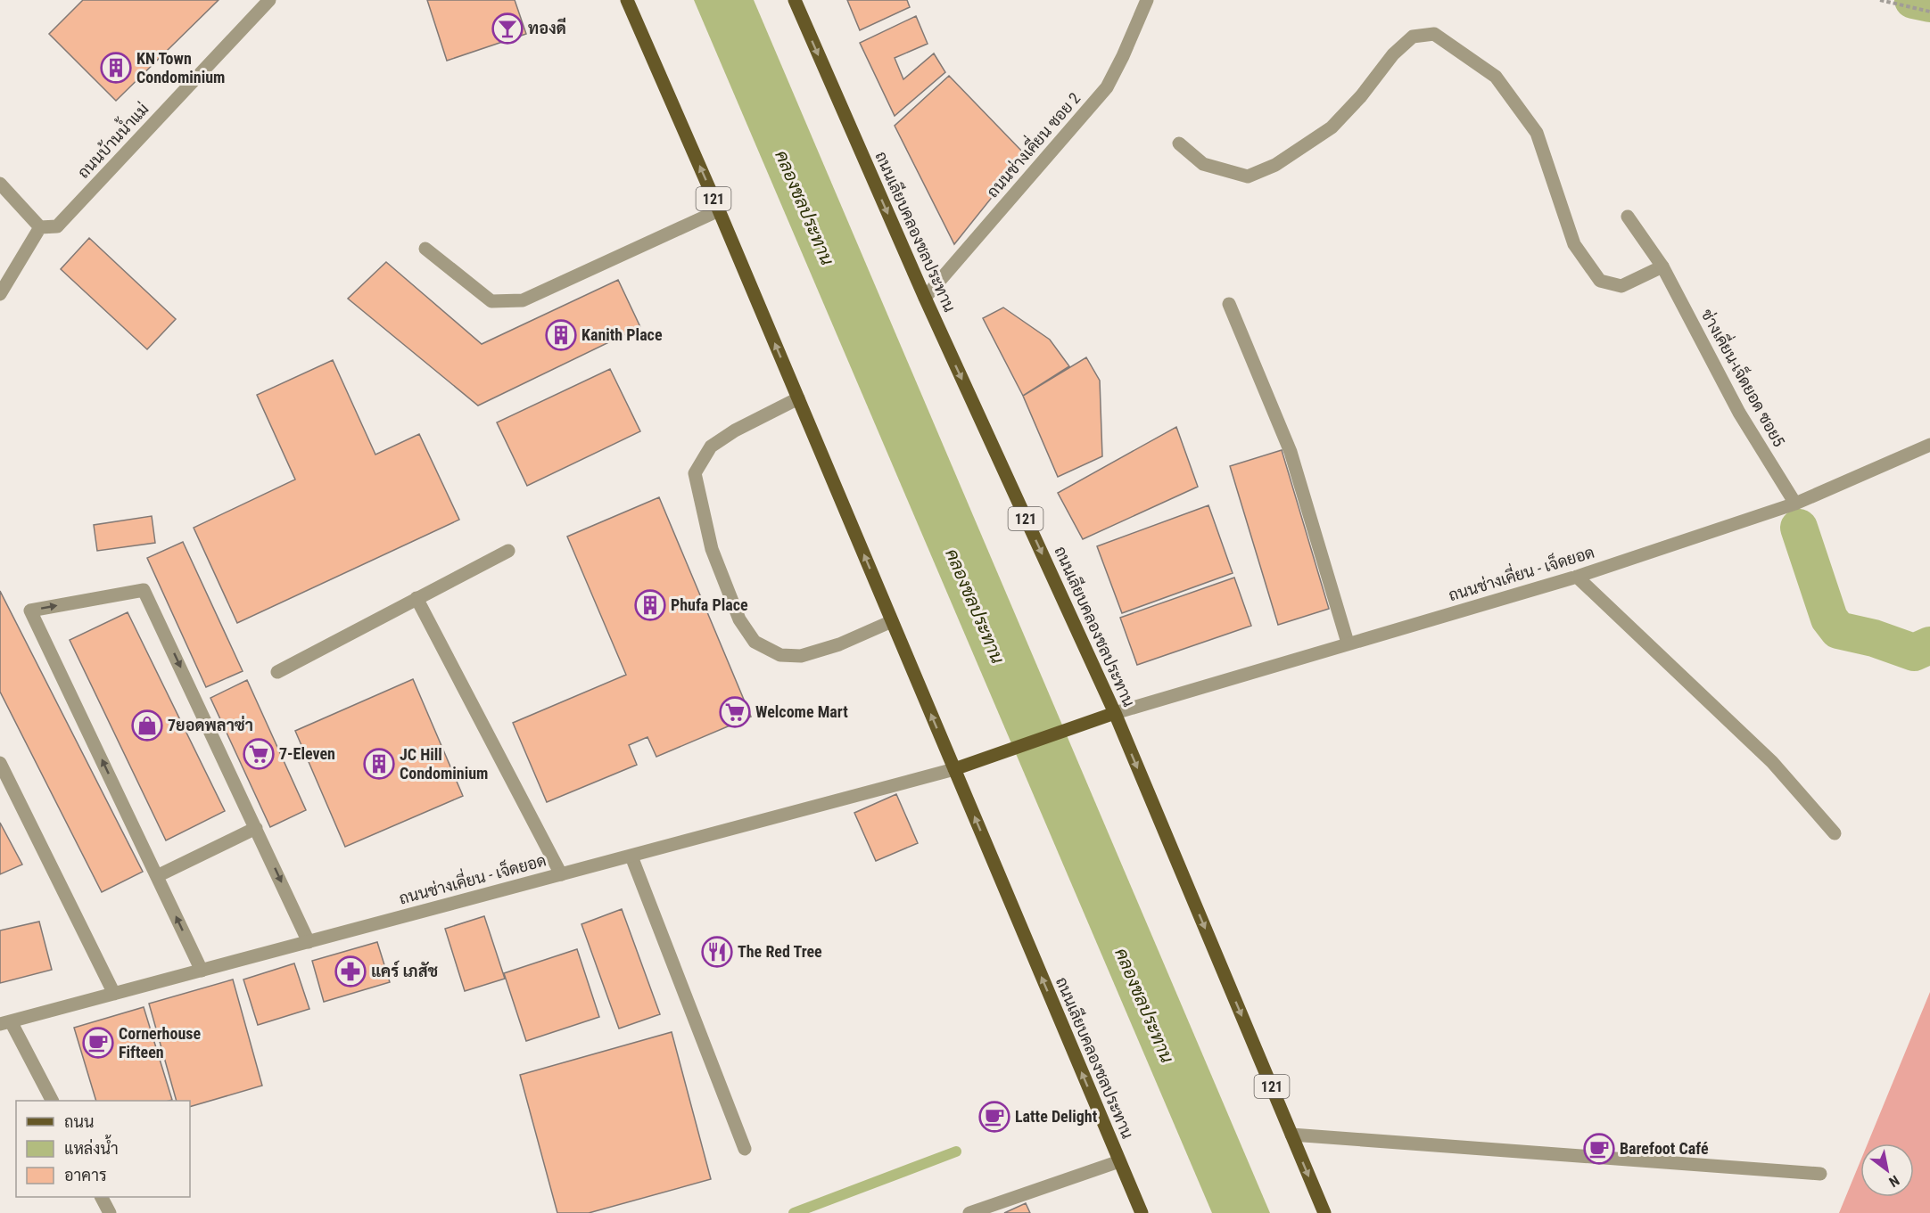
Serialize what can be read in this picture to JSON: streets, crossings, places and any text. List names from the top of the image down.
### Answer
{
  "streets": {
    "main road": ["121", "ถนนเลียบคลองชลประทาน"],
    "street": [
      "ถนนบ้านน้ำแม่",
      "ถนนช่างเคี่ยน ซอย 2",
      "ช่างเคี่ยน-เจ็ดยอด ซอย5",
      "ถนนช่างเคี่ยน - เจ็ดยอด"
    ]
  },
  "crossings": [
    ["ถนนช่างเคี่ยน ซอย 2", "ถนนเลียบคลองชลประทาน"],
    ["ถนนเลียบคลองชลประทาน", "ถนนช่างเคี่ยน - เจ็ดยอด"],
    ["ช่างเคี่ยน-เจ็ดยอด ซอย5", "ถนนช่างเคี่ยน - เจ็ดยอด"]
  ],
  "water": ["คลองชลประทาน"],
  "places": {
    "bar": ["ทองดี"],
    "building": [
      "KN Town Condominium",
      "Kanith Place",
      "Phufa Place",
      "JC Hill Condominium"
    ],
    "supermarket": ["Welcome Mart", "7-Eleven"],
    "shop": ["7ยอดพลาซ่า"],
    "restaurant": ["The Red Tree"],
    "pharmacy": ["แคร์ เภสัช"],
    "cafe": ["Cornerhouse Fifteen", "Latte Delight", "Barefoot Café"]
  },
  "legend": ["ถนน", "แหล่งน้ำ", "อาคาร"],
  "north": "bottom right"
}
